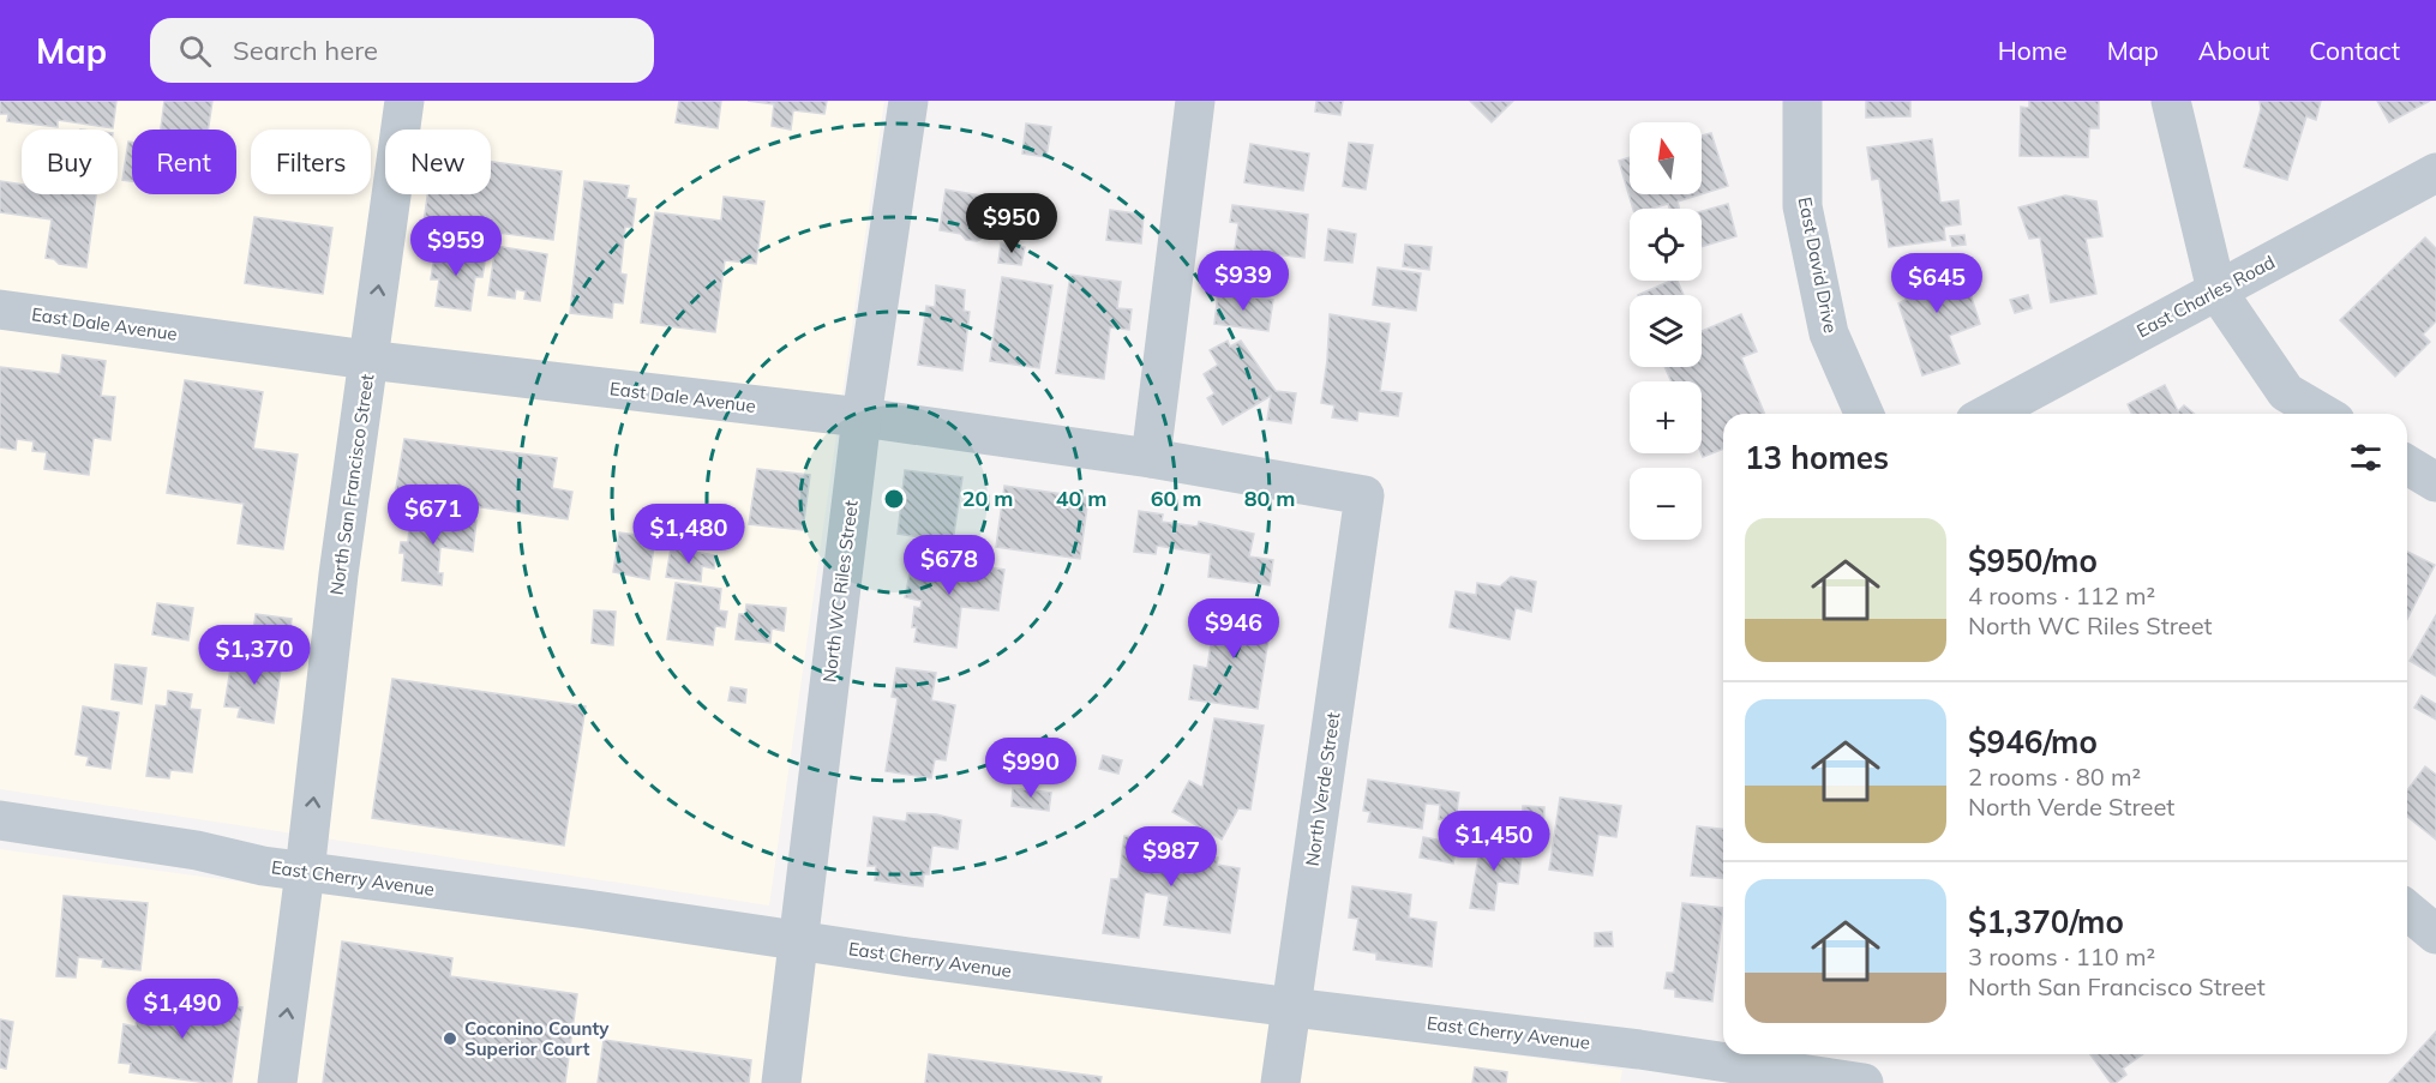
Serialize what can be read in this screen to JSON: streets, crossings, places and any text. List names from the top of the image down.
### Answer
{
  "streets": {
    "street": [
      "East David Drive",
      "East Charles Road",
      "East Dale Avenue",
      "North San Francisco Street",
      "North WC Riles Street",
      "North Verde Street",
      "East Cherry Avenue"
    ]
  },
  "crossings": [
    ["East Dale Avenue", "North San Francisco Street"],
    ["East Dale Avenue", "North WC Riles Street"],
    ["East Dale Avenue", "North Verde Street"],
    ["North San Francisco Street", "East Cherry Avenue"],
    ["North WC Riles Street", "East Cherry Avenue"],
    ["North Verde Street", "East Cherry Avenue"]
  ],
  "one_way": ["North San Francisco Street"],
  "places": ["Coconino County Superior Court"],
  "north": "top",
  "page": {
    "header": "Map",
    "search": "Search here",
    "nav": [
      "Home",
      "Map",
      "About",
      "Contact"
    ],
    "map_buttons": ["+", "−"],
    "chip": [
      "Buy",
      "Rent",
      "Filters",
      "New"
    ],
    "price": [
      "$950",
      "$959",
      "$939",
      "$645",
      "$671",
      "$1,480",
      "$678",
      "$946",
      "$1,370",
      "$990",
      "$1,450",
      "$987",
      "$1,490"
    ],
    "heading": "13 homes",
    "list": [
      {
        "name": "$950/mo",
        "note": "4 rooms · 112 m² · North WC Riles Street"
      },
      {
        "name": "$946/mo",
        "note": "2 rooms · 80 m² · North Verde Street"
      },
      {
        "name": "$1,370/mo",
        "note": "3 rooms · 110 m² · North San Francisco Street"
      }
    ]
  },
  "rings": [
    "20 m",
    "40 m",
    "60 m",
    "80 m"
  ]
}
